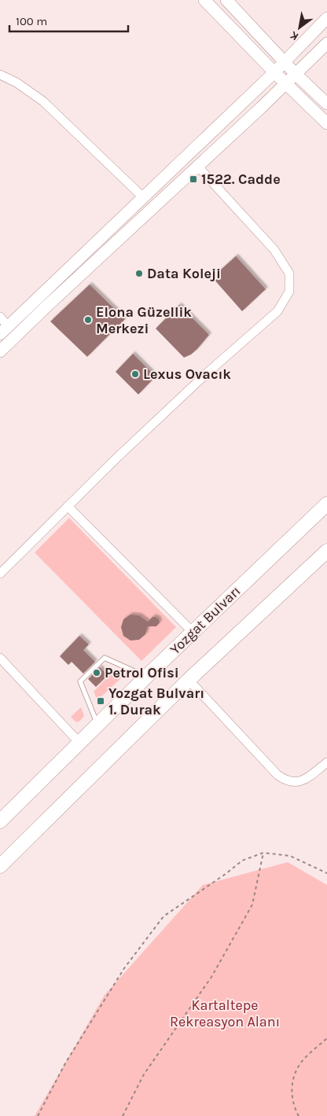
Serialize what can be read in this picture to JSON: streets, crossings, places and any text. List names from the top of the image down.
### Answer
{
  "streets": {
    "main road": ["Yozgat Bulvarı"]
  },
  "parks": ["Kartaltepe Rekreasyon Alanı"],
  "places": {
    "transit": ["1522. Cadde", "Yozgat Bulvarı 1. Durak"],
    "other": [
      "Data Koleji",
      "Elona Güzellik Merkezi",
      "Lexus Ovacık",
      "Petrol Ofisi"
    ]
  },
  "scale_bar": "100 m",
  "north": "bottom left"
}
